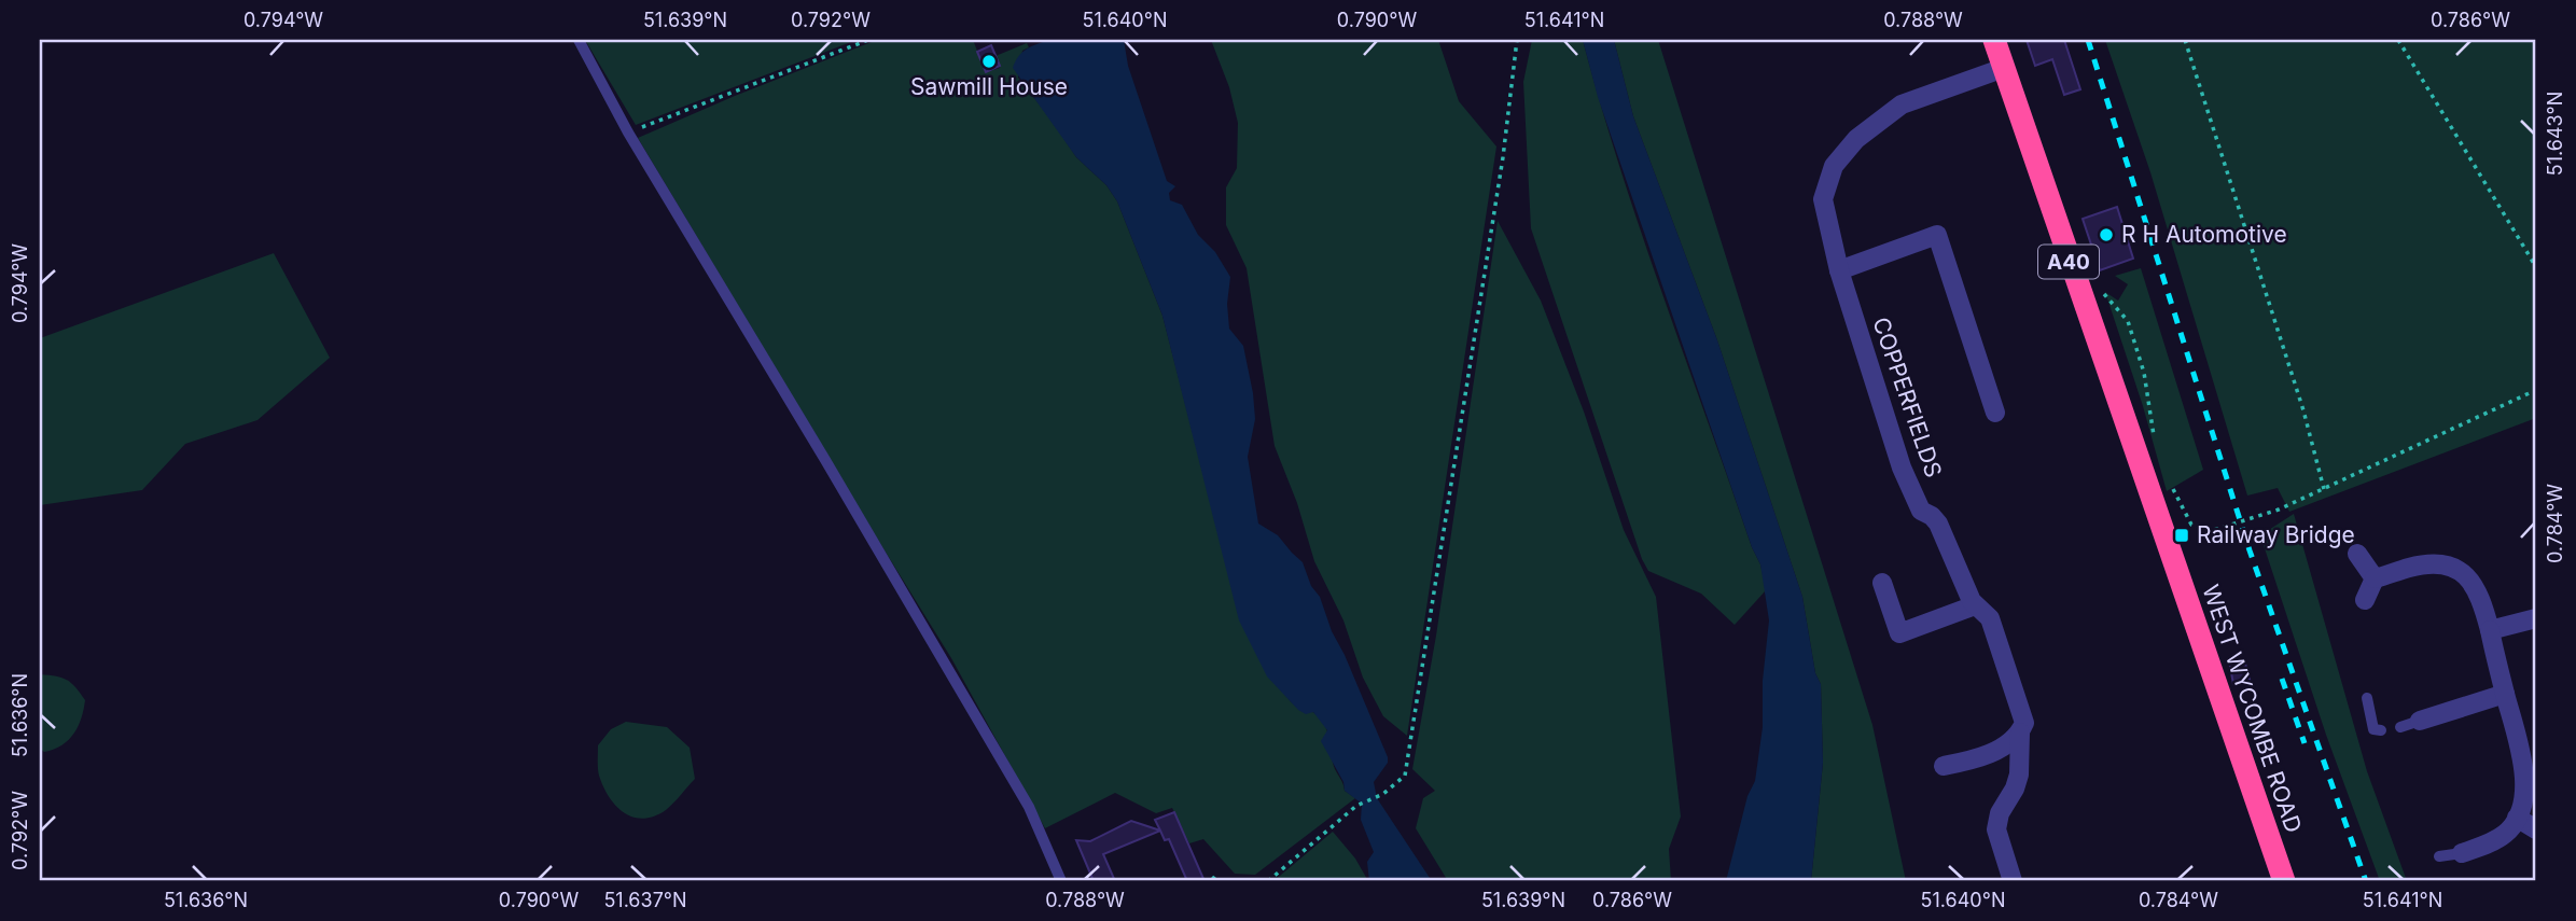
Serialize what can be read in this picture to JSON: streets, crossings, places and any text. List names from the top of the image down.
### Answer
{
  "streets": {
    "highway": ["A40", "WEST WYCOMBE ROAD"],
    "street": ["COPPERFIELDS"]
  },
  "crossings": [
    ["COPPERFIELDS", "WEST WYCOMBE ROAD"]
  ],
  "places": {
    "other": ["Sawmill House", "R H Automotive"],
    "transit": ["Railway Bridge"]
  },
  "coordinates": [
    "0.794°W",
    "51.639°N",
    "0.792°W",
    "51.640°N",
    "0.790°W",
    "51.641°N",
    "0.788°W",
    "0.786°W",
    "51.643°N",
    "0.784°W",
    "51.636°N",
    "51.637°N"
  ]
}
